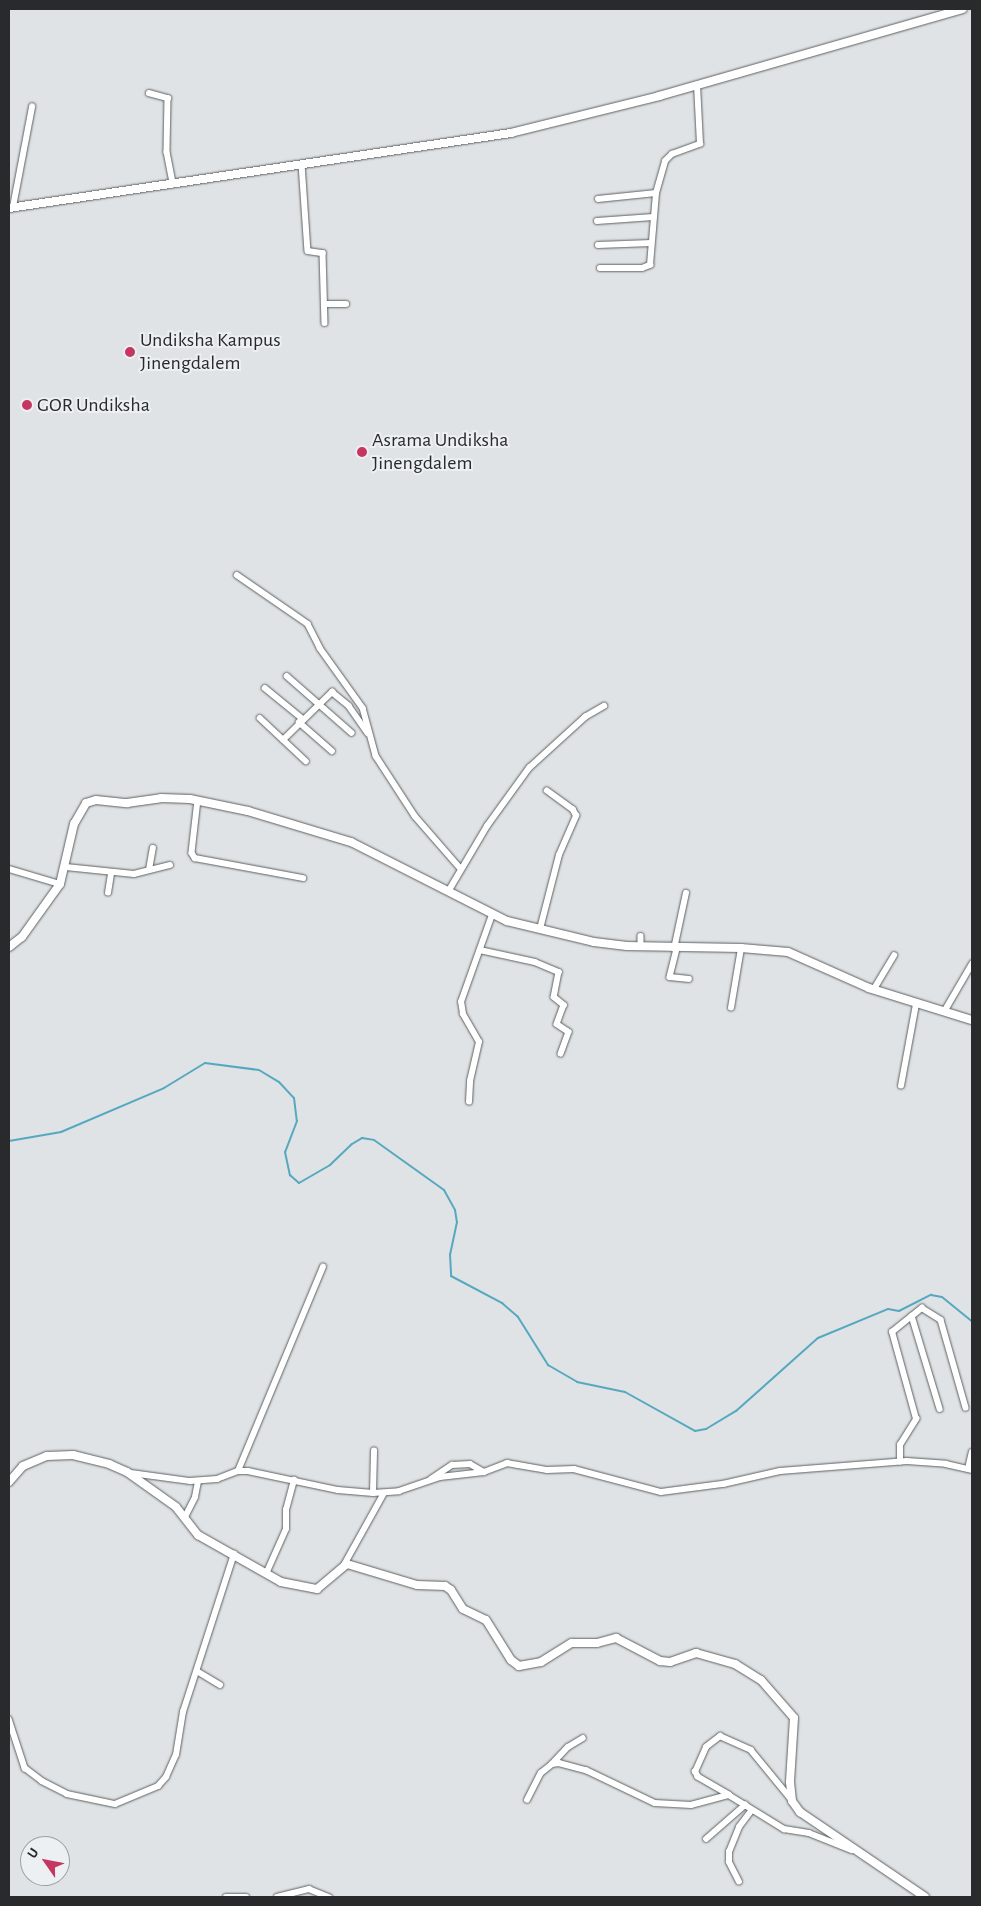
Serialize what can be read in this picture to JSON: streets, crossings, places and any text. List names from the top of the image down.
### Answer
{
  "places": ["Undiksha Kampus Jinengdalem", "GOR Undiksha", "Asrama Undiksha Jinengdalem"],
  "north": "top left"
}
